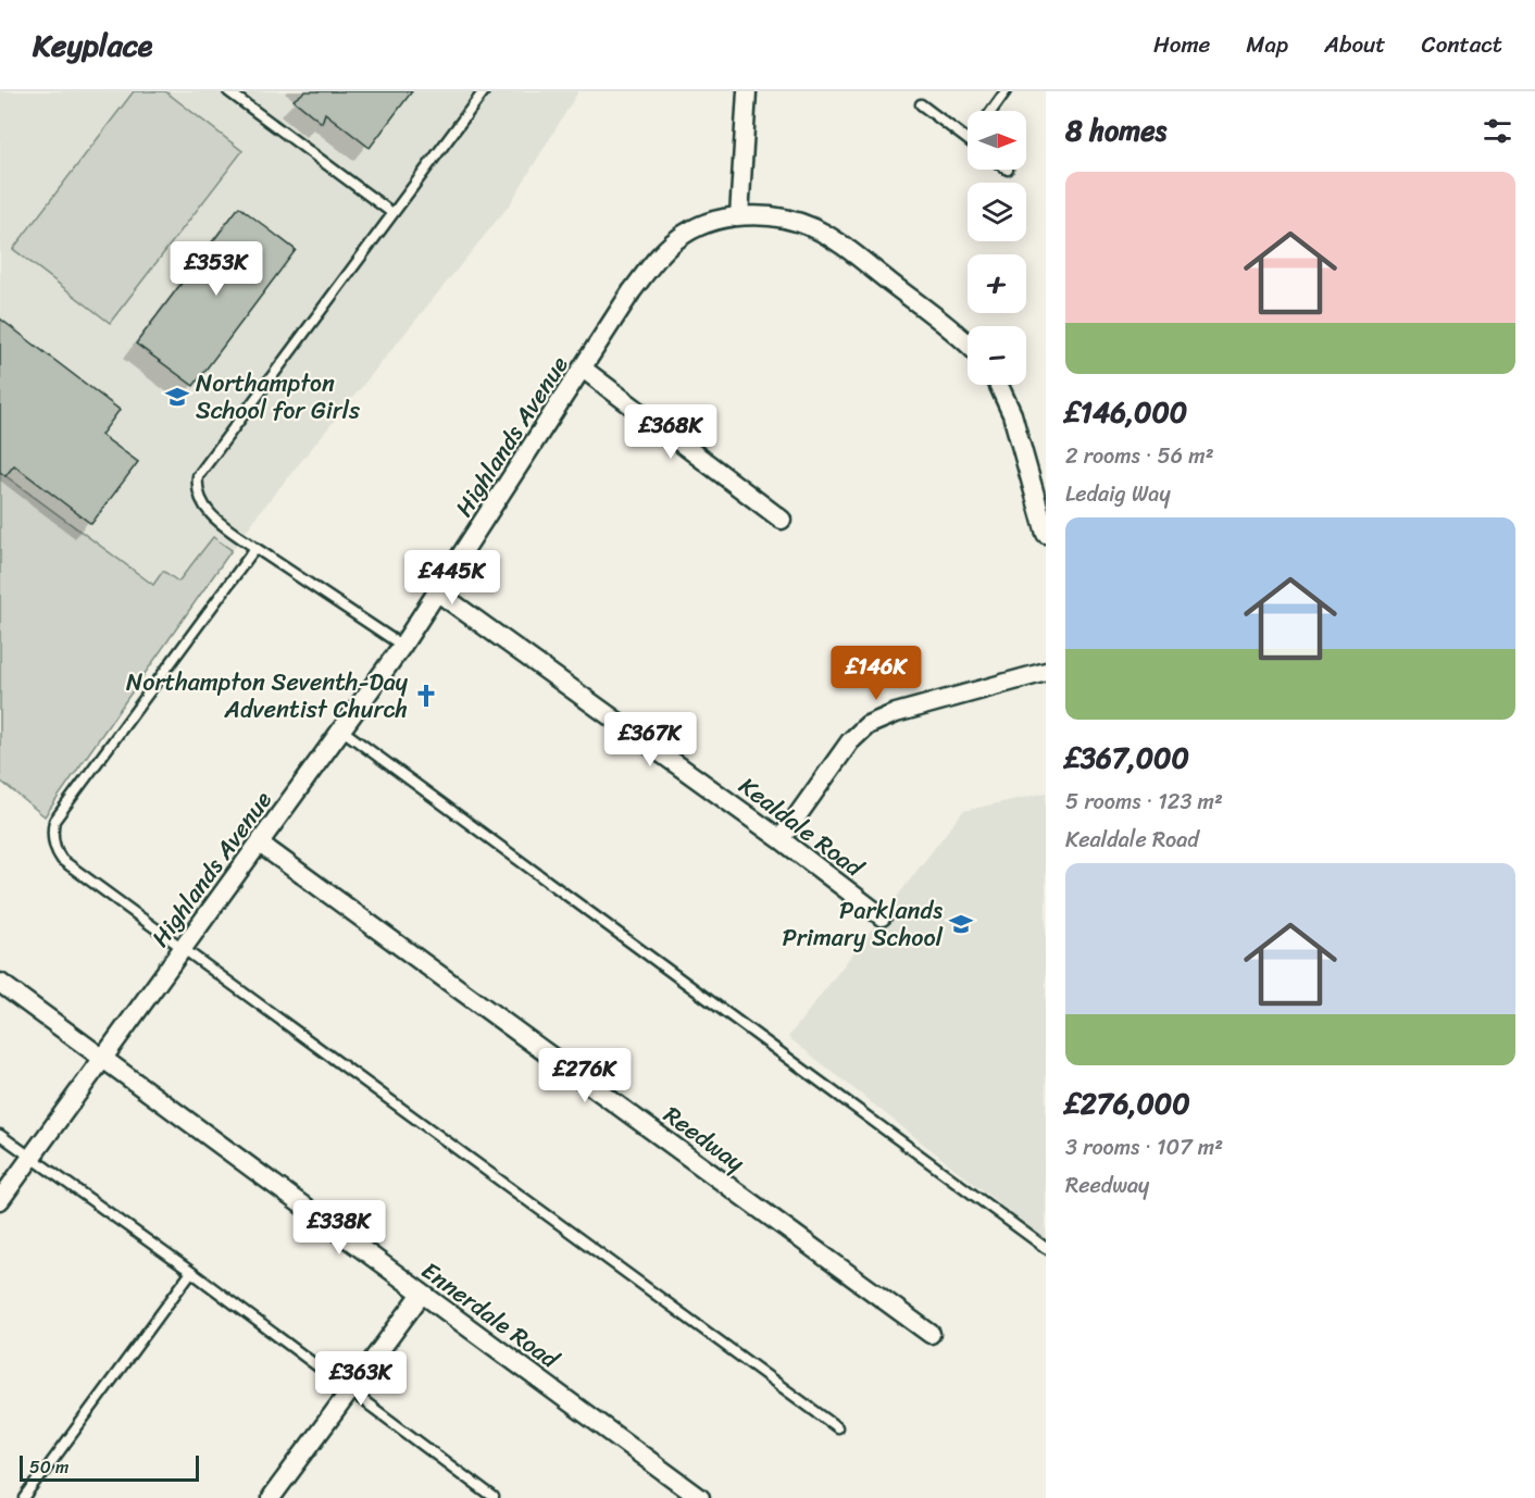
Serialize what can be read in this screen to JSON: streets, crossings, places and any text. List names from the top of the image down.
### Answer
{
  "streets": {
    "street": [
      "Highlands Avenue",
      "Kealdale Road",
      "Reedway",
      "Ennerdale Road"
    ]
  },
  "crossings": [
    ["Highlands Avenue", "Kealdale Road"],
    ["Highlands Avenue", "Reedway"],
    ["Highlands Avenue", "Ennerdale Road"]
  ],
  "places": {
    "school or university": ["Northampton School for Girls", "Parklands Primary School"],
    "church": ["Northampton Seventh-Day Adventist Church"]
  },
  "scale_bar": "50 m",
  "north": "right",
  "page": {
    "header": "Keyplace",
    "nav": [
      "Home",
      "Map",
      "About",
      "Contact"
    ],
    "heading": "8 homes",
    "map_buttons": ["+", "−"],
    "list": [
      {
        "name": "£146,000",
        "note": "2 rooms · 56 m² · Ledaig Way"
      },
      {
        "name": "£367,000",
        "note": "5 rooms · 123 m² · Kealdale Road"
      },
      {
        "name": "£276,000",
        "note": "3 rooms · 107 m² · Reedway"
      }
    ],
    "price": [
      "£353K",
      "£368K",
      "£445K",
      "£146K",
      "£367K",
      "£276K",
      "£338K",
      "£363K"
    ],
    "scale": "50 m"
  }
}
